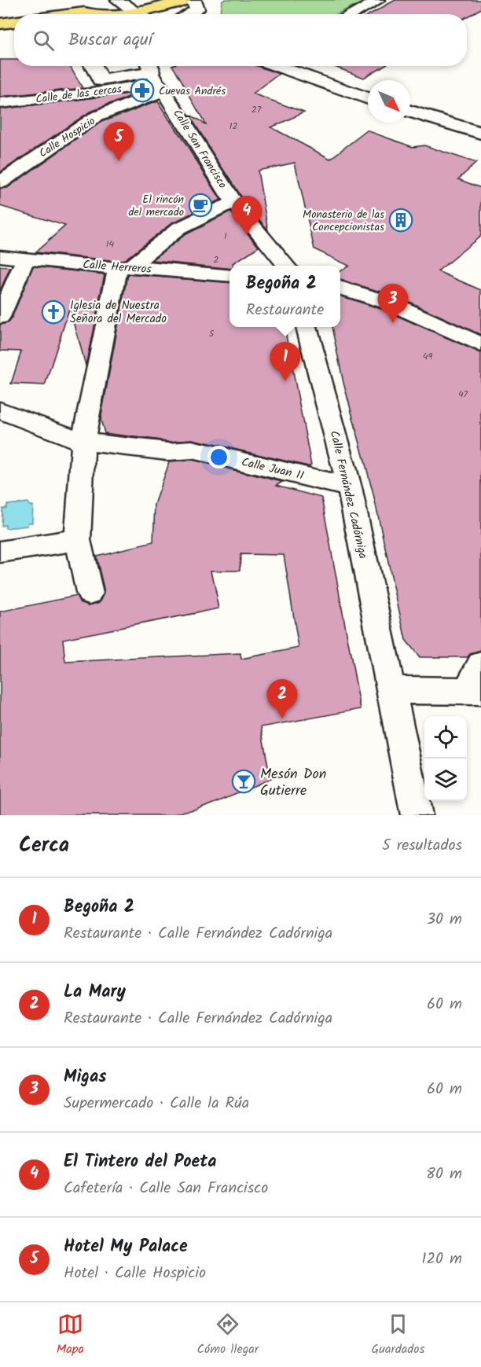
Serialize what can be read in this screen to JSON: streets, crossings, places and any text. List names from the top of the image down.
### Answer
{
  "streets": {
    "street": [
      "Calle de las cercas",
      "Calle Hospicio",
      "Calle San Francisco",
      "Calle Herreros",
      "Calle Juan II",
      "Calle Fernández Cadórniga"
    ]
  },
  "crossings": [
    ["Calle de las cercas", "Calle Hospicio"],
    ["Calle de las cercas", "Calle San Francisco"],
    ["Calle Hospicio", "Calle San Francisco"],
    ["Calle Juan II", "Calle Fernández Cadórniga"]
  ],
  "places": {
    "pharmacy": ["Cuevas Andrés"],
    "cafe": ["El rincón del mercado"],
    "building": ["Monasterio de las Concepcionistas"],
    "church": ["Iglesia de Nuestra Señora del Mercado"],
    "bar": ["Mesón Don Gutierre"]
  },
  "house_numbers": [
    "27",
    "12",
    "1",
    "14",
    "2",
    "5",
    "49",
    "47"
  ],
  "north": "bottom right",
  "page": {
    "search": "Buscar aquí",
    "pins": [
      "5",
      "4",
      "3",
      "1",
      "2"
    ],
    "popup": ["Begoña 2", "Restaurante"],
    "heading": ["Cerca", "5 resultados"],
    "list": [
      {
        "mark": "1",
        "name": "Begoña 2",
        "note": "Restaurante · Calle Fernández Cadórniga",
        "value": "30 m"
      },
      {
        "mark": "2",
        "name": "La Mary",
        "note": "Restaurante · Calle Fernández Cadórniga",
        "value": "60 m"
      },
      {
        "mark": "3",
        "name": "Migas",
        "note": "Supermercado · Calle la Rúa",
        "value": "60 m"
      },
      {
        "mark": "4",
        "name": "El Tintero del Poeta",
        "note": "Cafetería · Calle San Francisco",
        "value": "80 m"
      },
      {
        "mark": "5",
        "name": "Hotel My Palace",
        "note": "Hotel · Calle Hospicio",
        "value": "120 m"
      }
    ],
    "nav": ["Mapa", "Cómo llegar", "Guardados"]
  }
}
